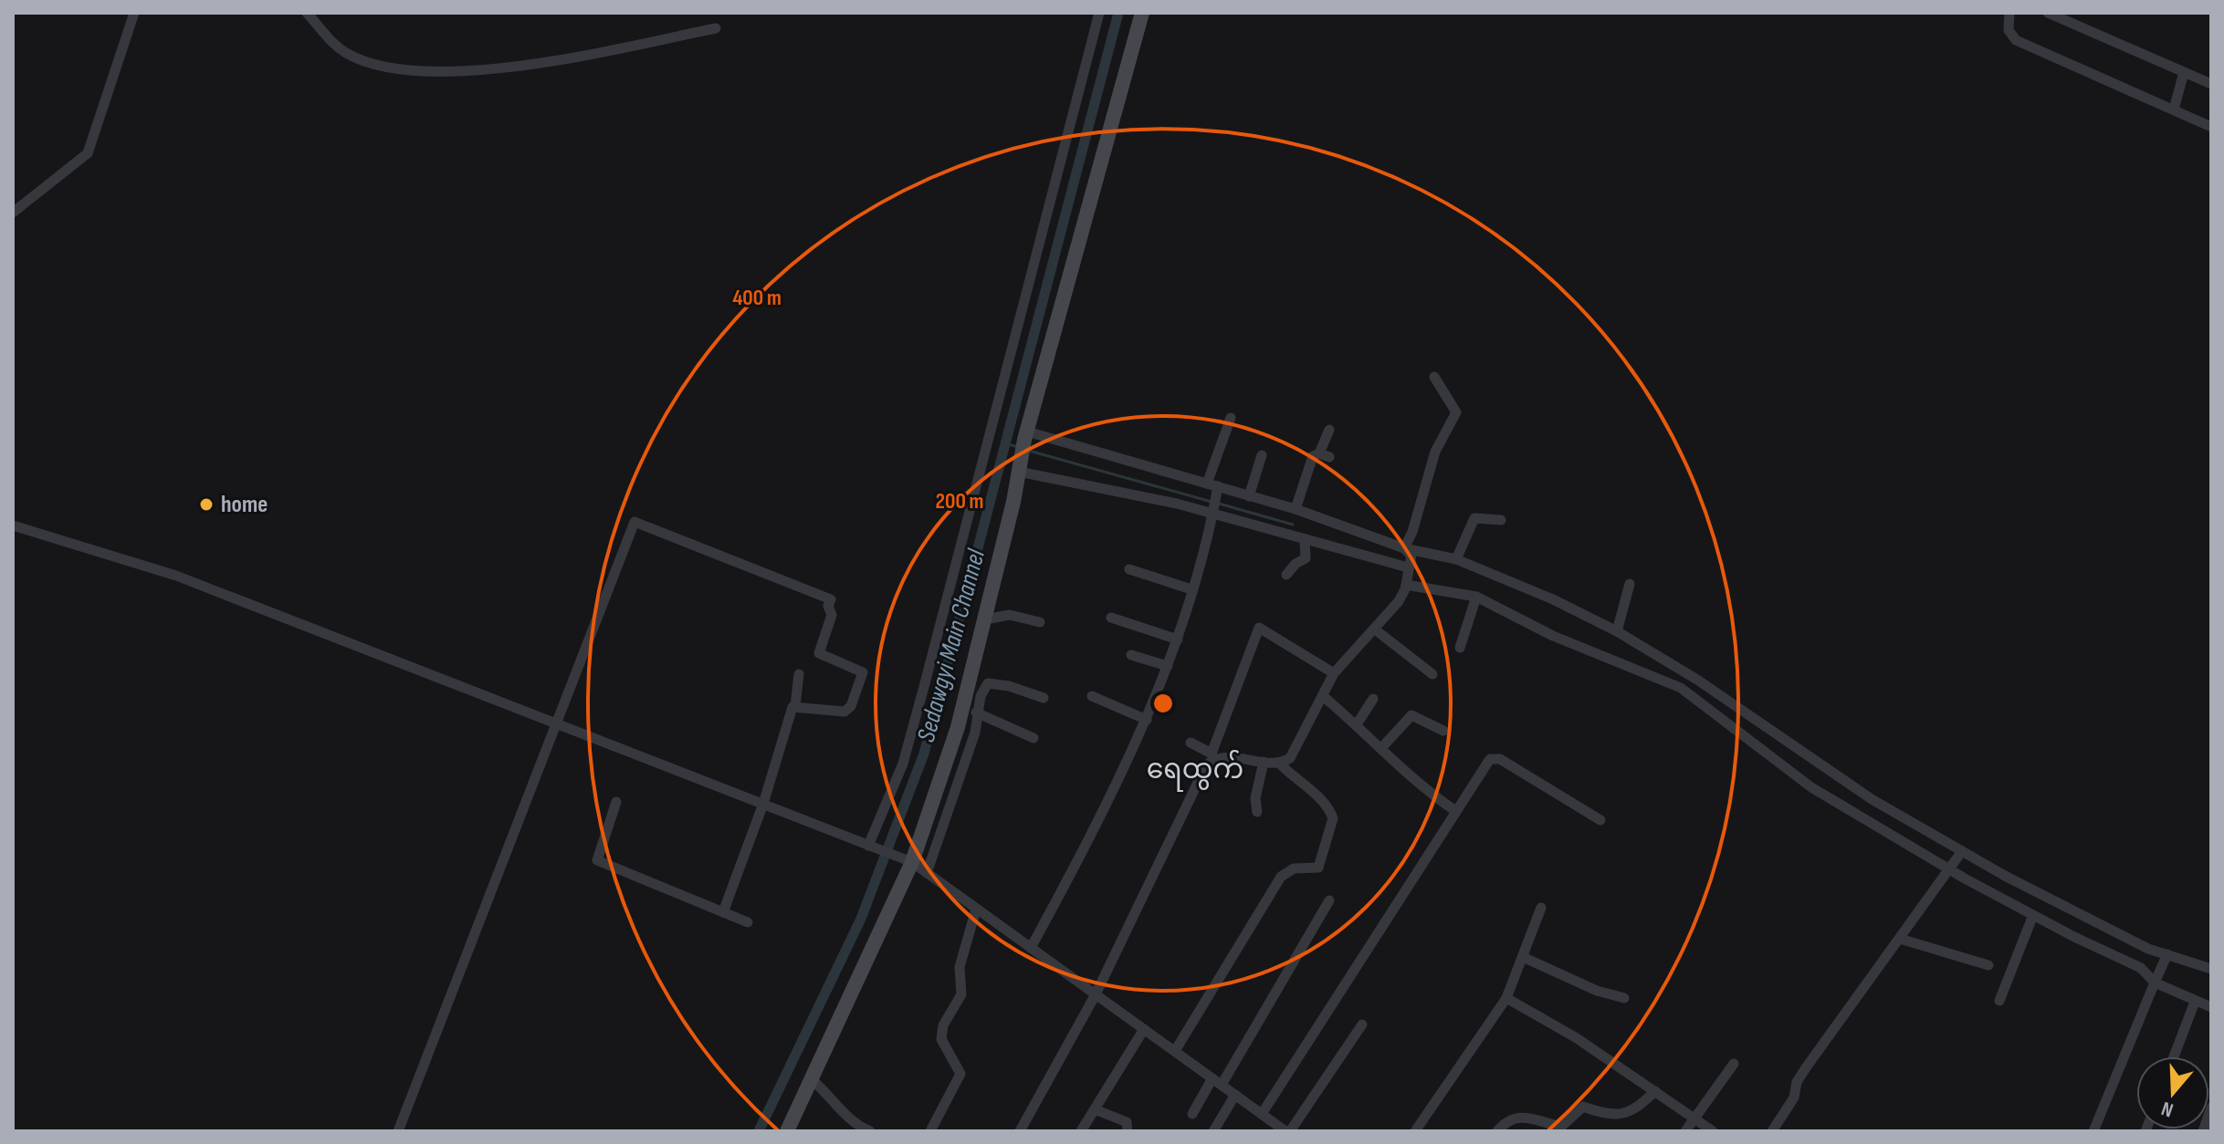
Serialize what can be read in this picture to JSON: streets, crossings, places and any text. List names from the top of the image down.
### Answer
{
  "districts": ["ရေထွက်"],
  "water": ["Sedawgyi Main Channel"],
  "places": ["home"],
  "north": "bottom",
  "rings": ["400 m", "200 m"]
}
